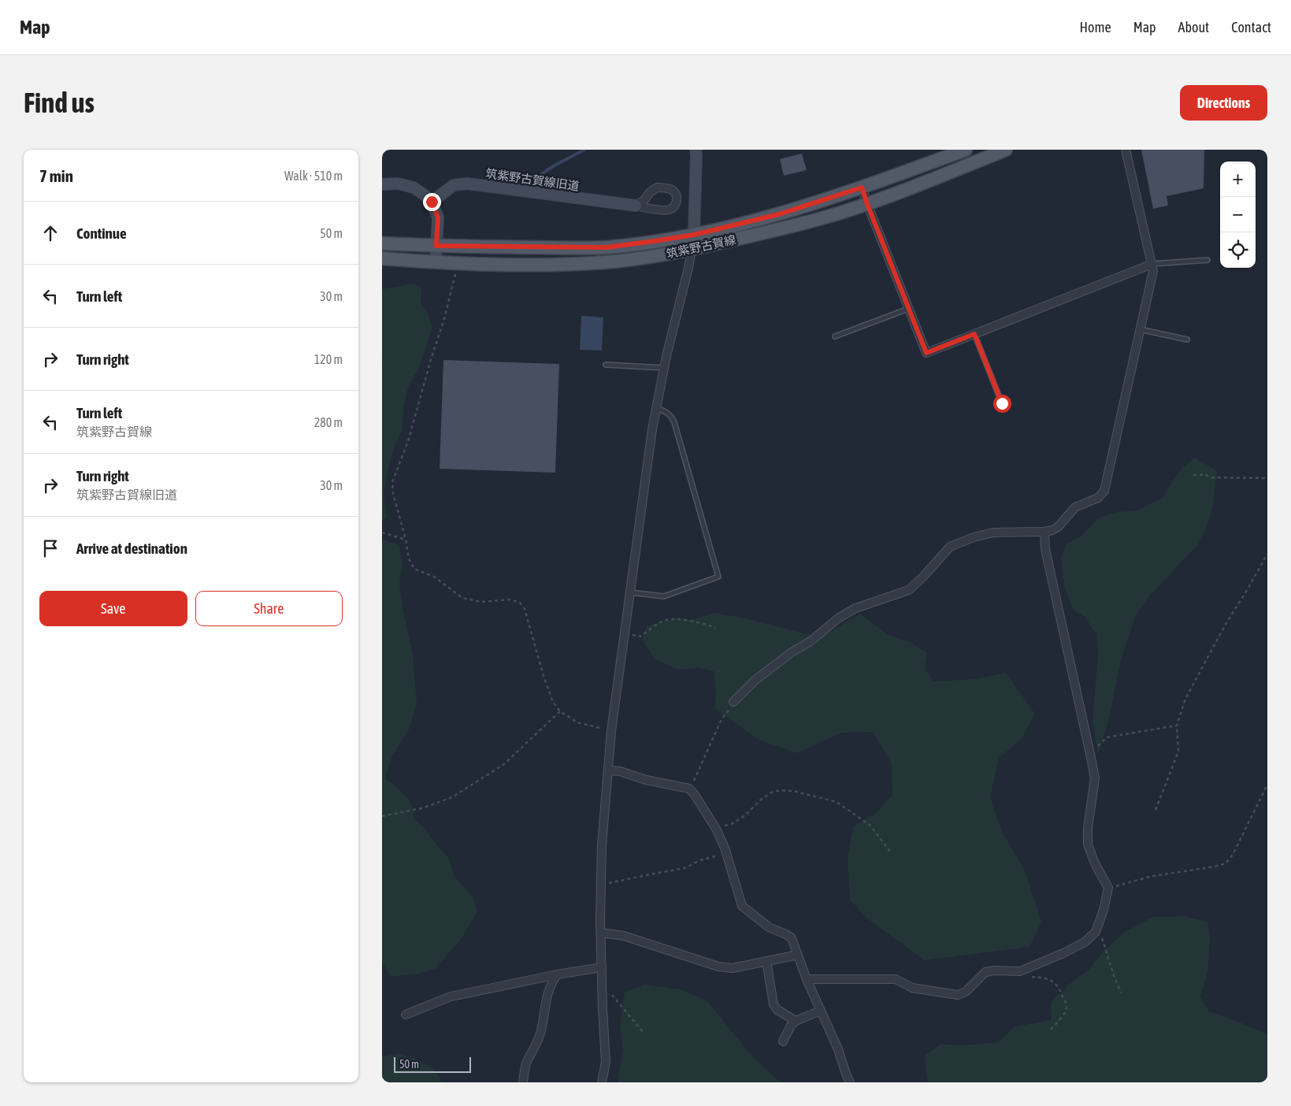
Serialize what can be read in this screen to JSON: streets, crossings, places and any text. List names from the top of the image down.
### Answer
{
  "streets": {
    "main road": ["筑紫野古賀線"],
    "street": ["筑紫野古賀線旧道"]
  },
  "scale_bar": "50 m",
  "page": {
    "header": "Map",
    "nav": [
      "Home",
      "Map",
      "About",
      "Contact"
    ],
    "buttons": [
      "Directions",
      ["Save", "Share"]
    ],
    "title": "Find us",
    "heading": ["7 min", "Walk · 510 m"],
    "map_buttons": ["+", "−"],
    "list": [
      ["Continue", "50 m"],
      ["Turn left", "30 m"],
      ["Turn right", "120 m"],
      ["Turn left", "筑紫野古賀線", "280 m"],
      ["Turn right", "筑紫野古賀線旧道", "30 m"],
      "Arrive at destination"
    ],
    "scale": "50 m"
  }
}
